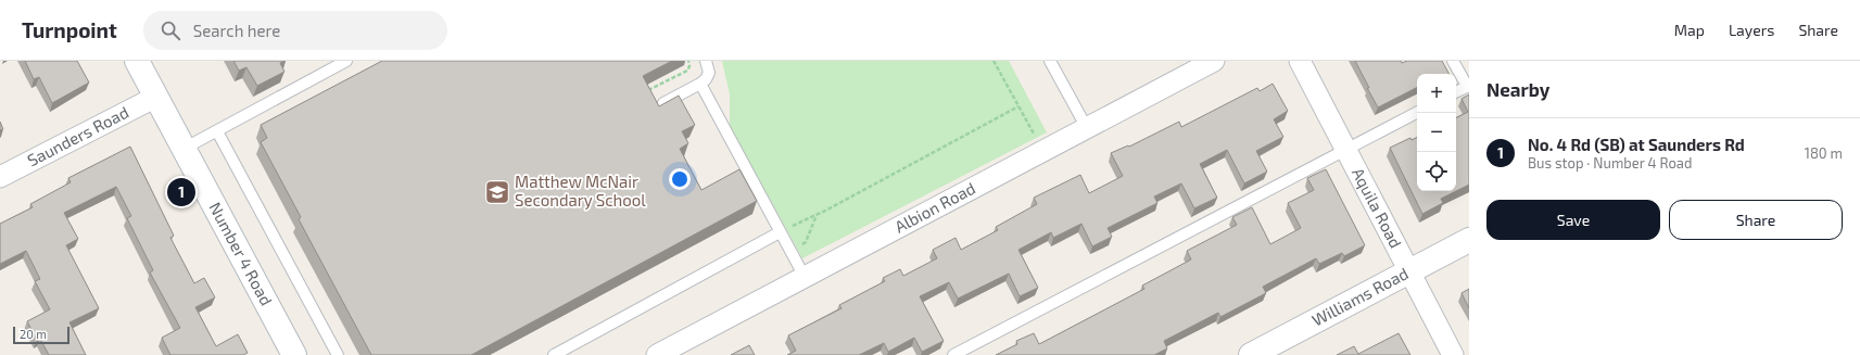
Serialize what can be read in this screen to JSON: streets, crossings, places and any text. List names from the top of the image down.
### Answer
{
  "streets": {
    "main road": ["Number 4 Road", "Williams Road"],
    "street": ["Saunders Road", "Albion Road", "Aquila Road"]
  },
  "crossings": [
    ["Saunders Road", "Number 4 Road"],
    ["Aquila Road", "Williams Road"]
  ],
  "places": {
    "school or university": ["Matthew McNair Secondary School"]
  },
  "scale_bar": "20 m",
  "page": {
    "header": "Turnpoint",
    "search": "Search here",
    "nav": ["Map", "Layers", "Share"],
    "heading": "Nearby",
    "map_buttons": ["+", "−"],
    "list": [
      {
        "mark": "1",
        "name": "No. 4 Rd (SB) at Saunders Rd",
        "note": "Bus stop · Number 4 Road",
        "value": "180 m"
      }
    ],
    "pins": "1",
    "buttons": ["Save", "Share"],
    "scale": "20 m"
  }
}
